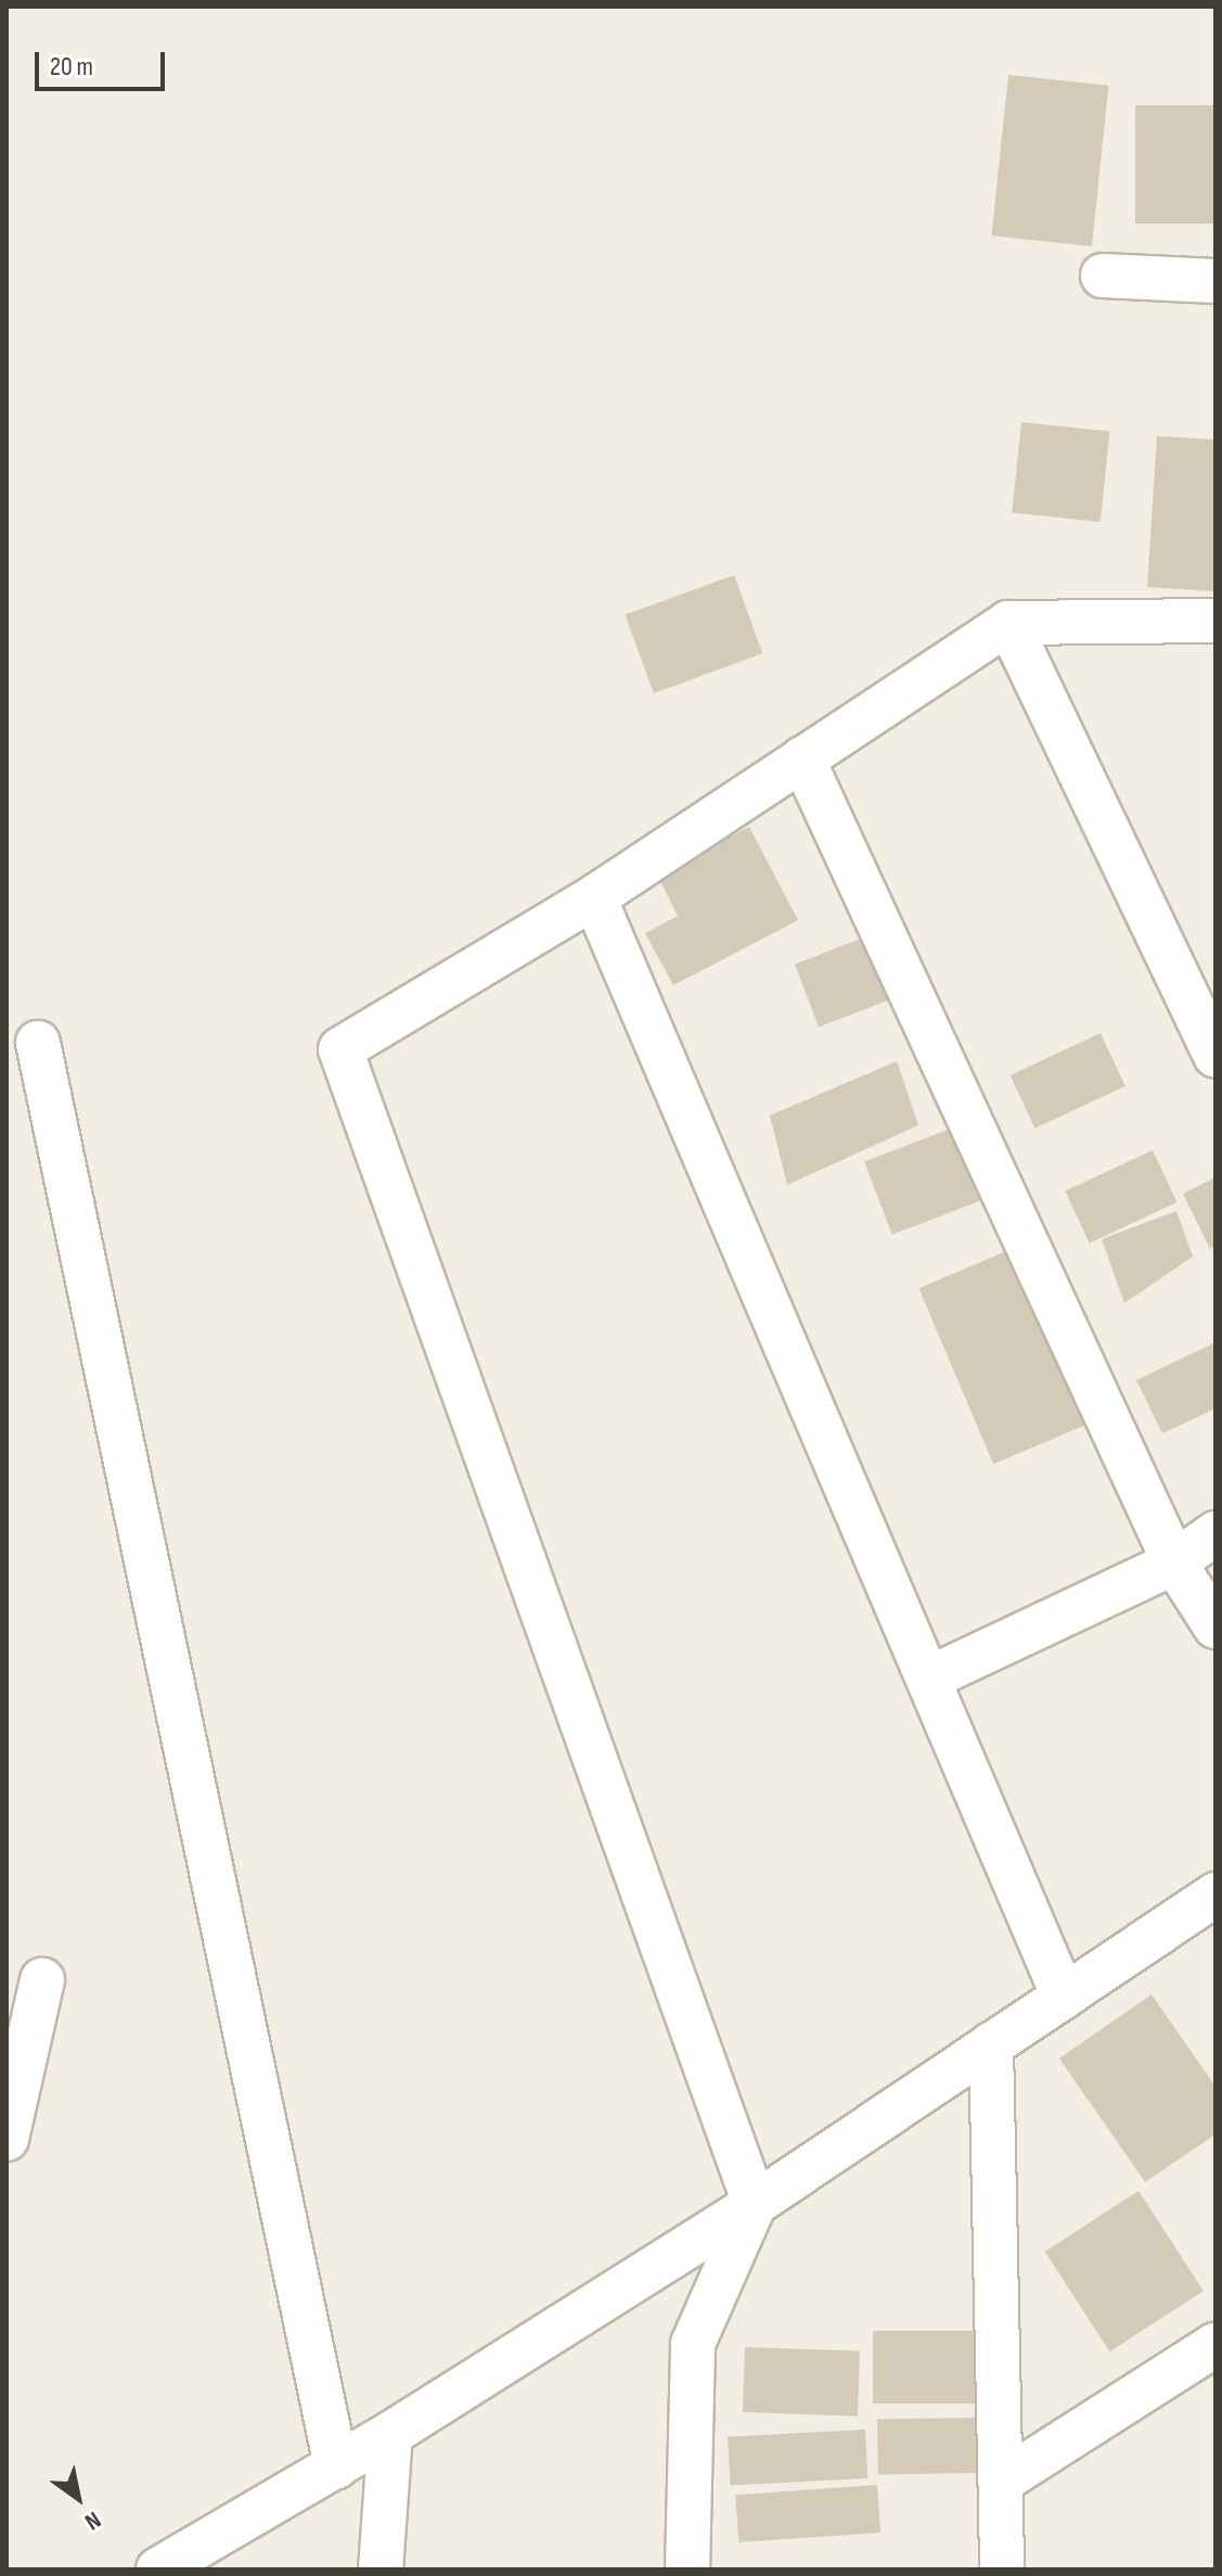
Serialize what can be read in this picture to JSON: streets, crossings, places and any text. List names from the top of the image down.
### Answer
{
  "scale_bar": "20 m",
  "north": "bottom right"
}
